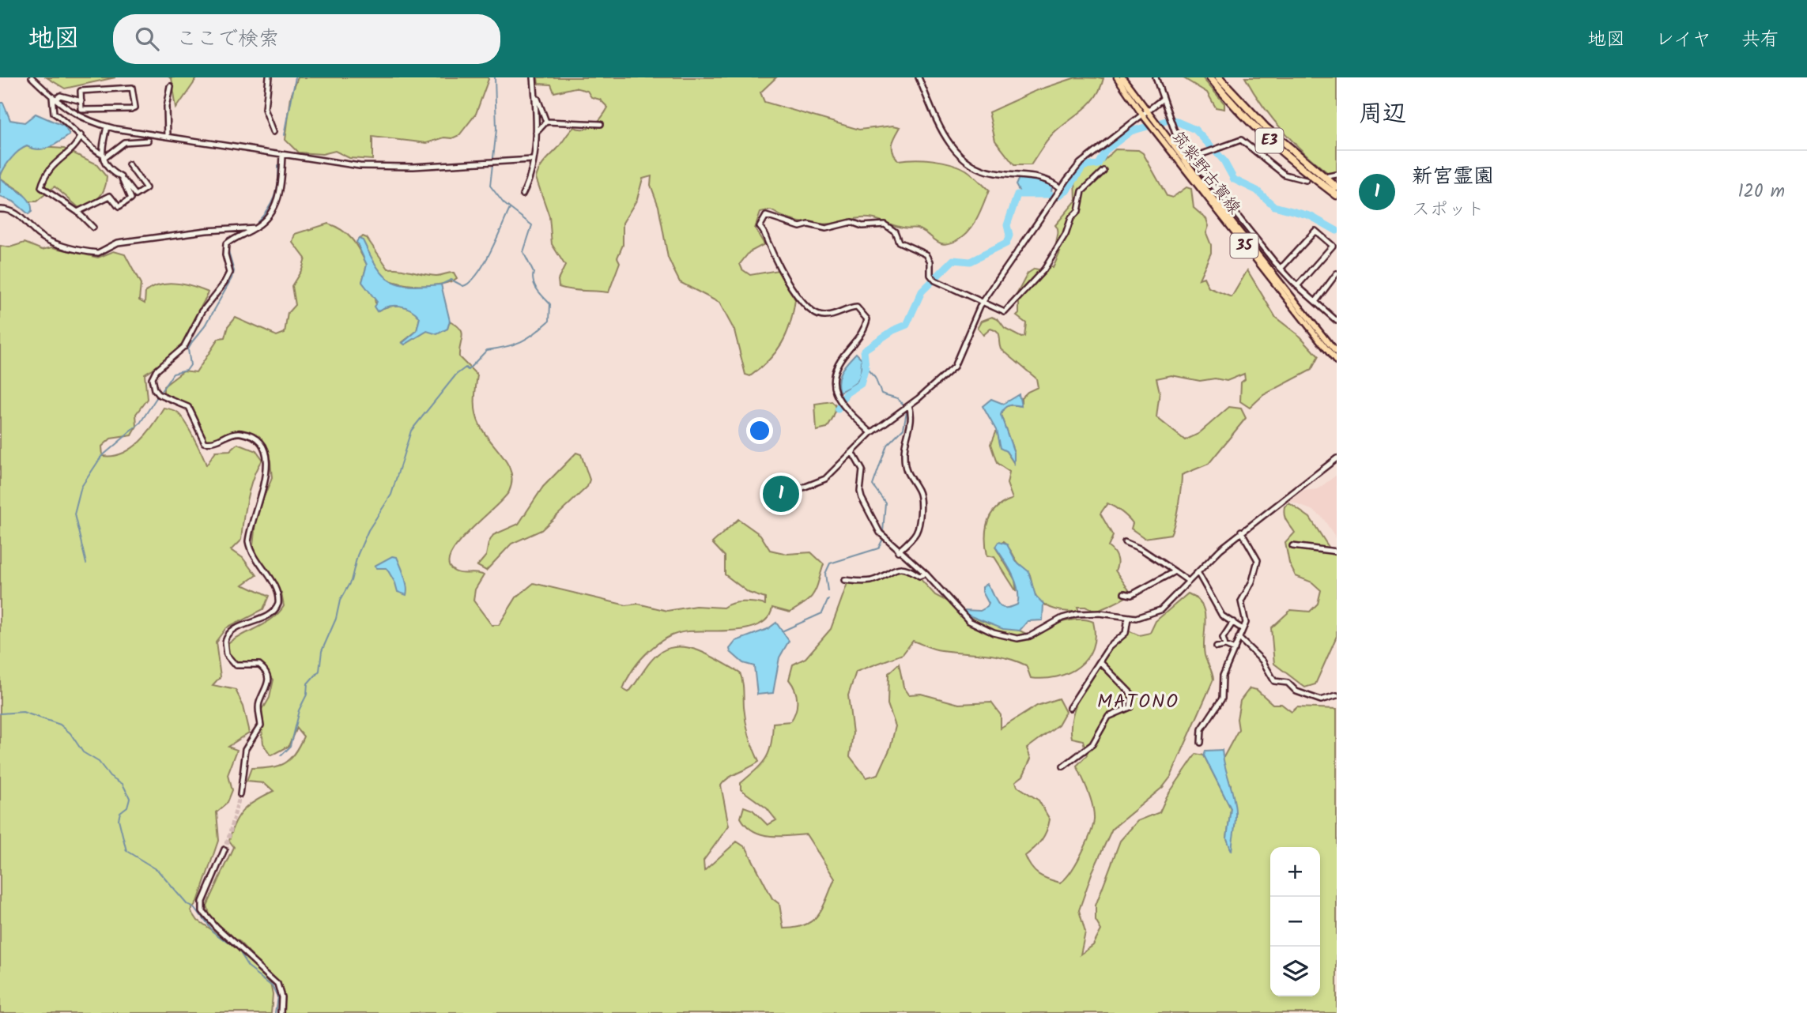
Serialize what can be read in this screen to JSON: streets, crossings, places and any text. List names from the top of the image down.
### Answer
{
  "streets": {
    "highway": ["E3"],
    "main road": ["筑紫野古賀線", "35"]
  },
  "districts": ["MATONO"],
  "page": {
    "header": "地図",
    "search": "ここで検索",
    "nav": ["地図", "レイヤ", "共有"],
    "heading": "周辺",
    "list": [
      {
        "mark": "1",
        "name": "新宮霊園",
        "note": "スポット",
        "value": "120 m"
      }
    ],
    "pins": "1",
    "map_buttons": ["+", "−"]
  }
}
